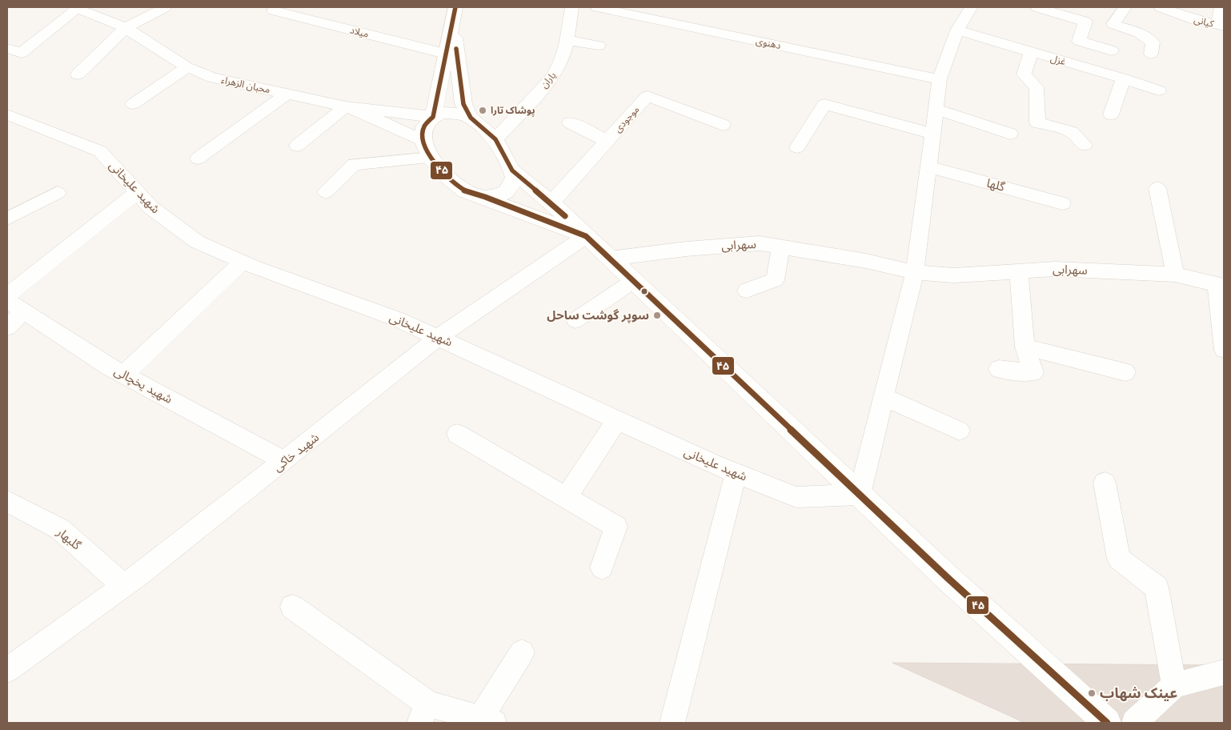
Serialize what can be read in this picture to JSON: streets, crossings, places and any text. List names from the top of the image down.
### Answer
{
  "streets": {
    "street": [
      "کیانی",
      "میلاد",
      "دهنوی",
      "غزل",
      "یاران",
      "محبان الزهراء",
      "موجودی",
      "گلها",
      "شهید علیخانی",
      "سهرابی",
      "شهید یخچالی",
      "شهید خاکی",
      "گلبهار"
    ]
  },
  "crossings": [
    ["یاران", "محبان الزهراء"],
    ["شهید علیخانی", "شهید خاکی"],
    ["شهید یخچالی", "شهید خاکی"],
    ["شهید خاکی", "گلبهار"]
  ],
  "places": ["پوشاک تارا", "سوپر گوشت ساحل", "عینک شهاب"],
  "lines": ["transit line ۴۵"]
}
